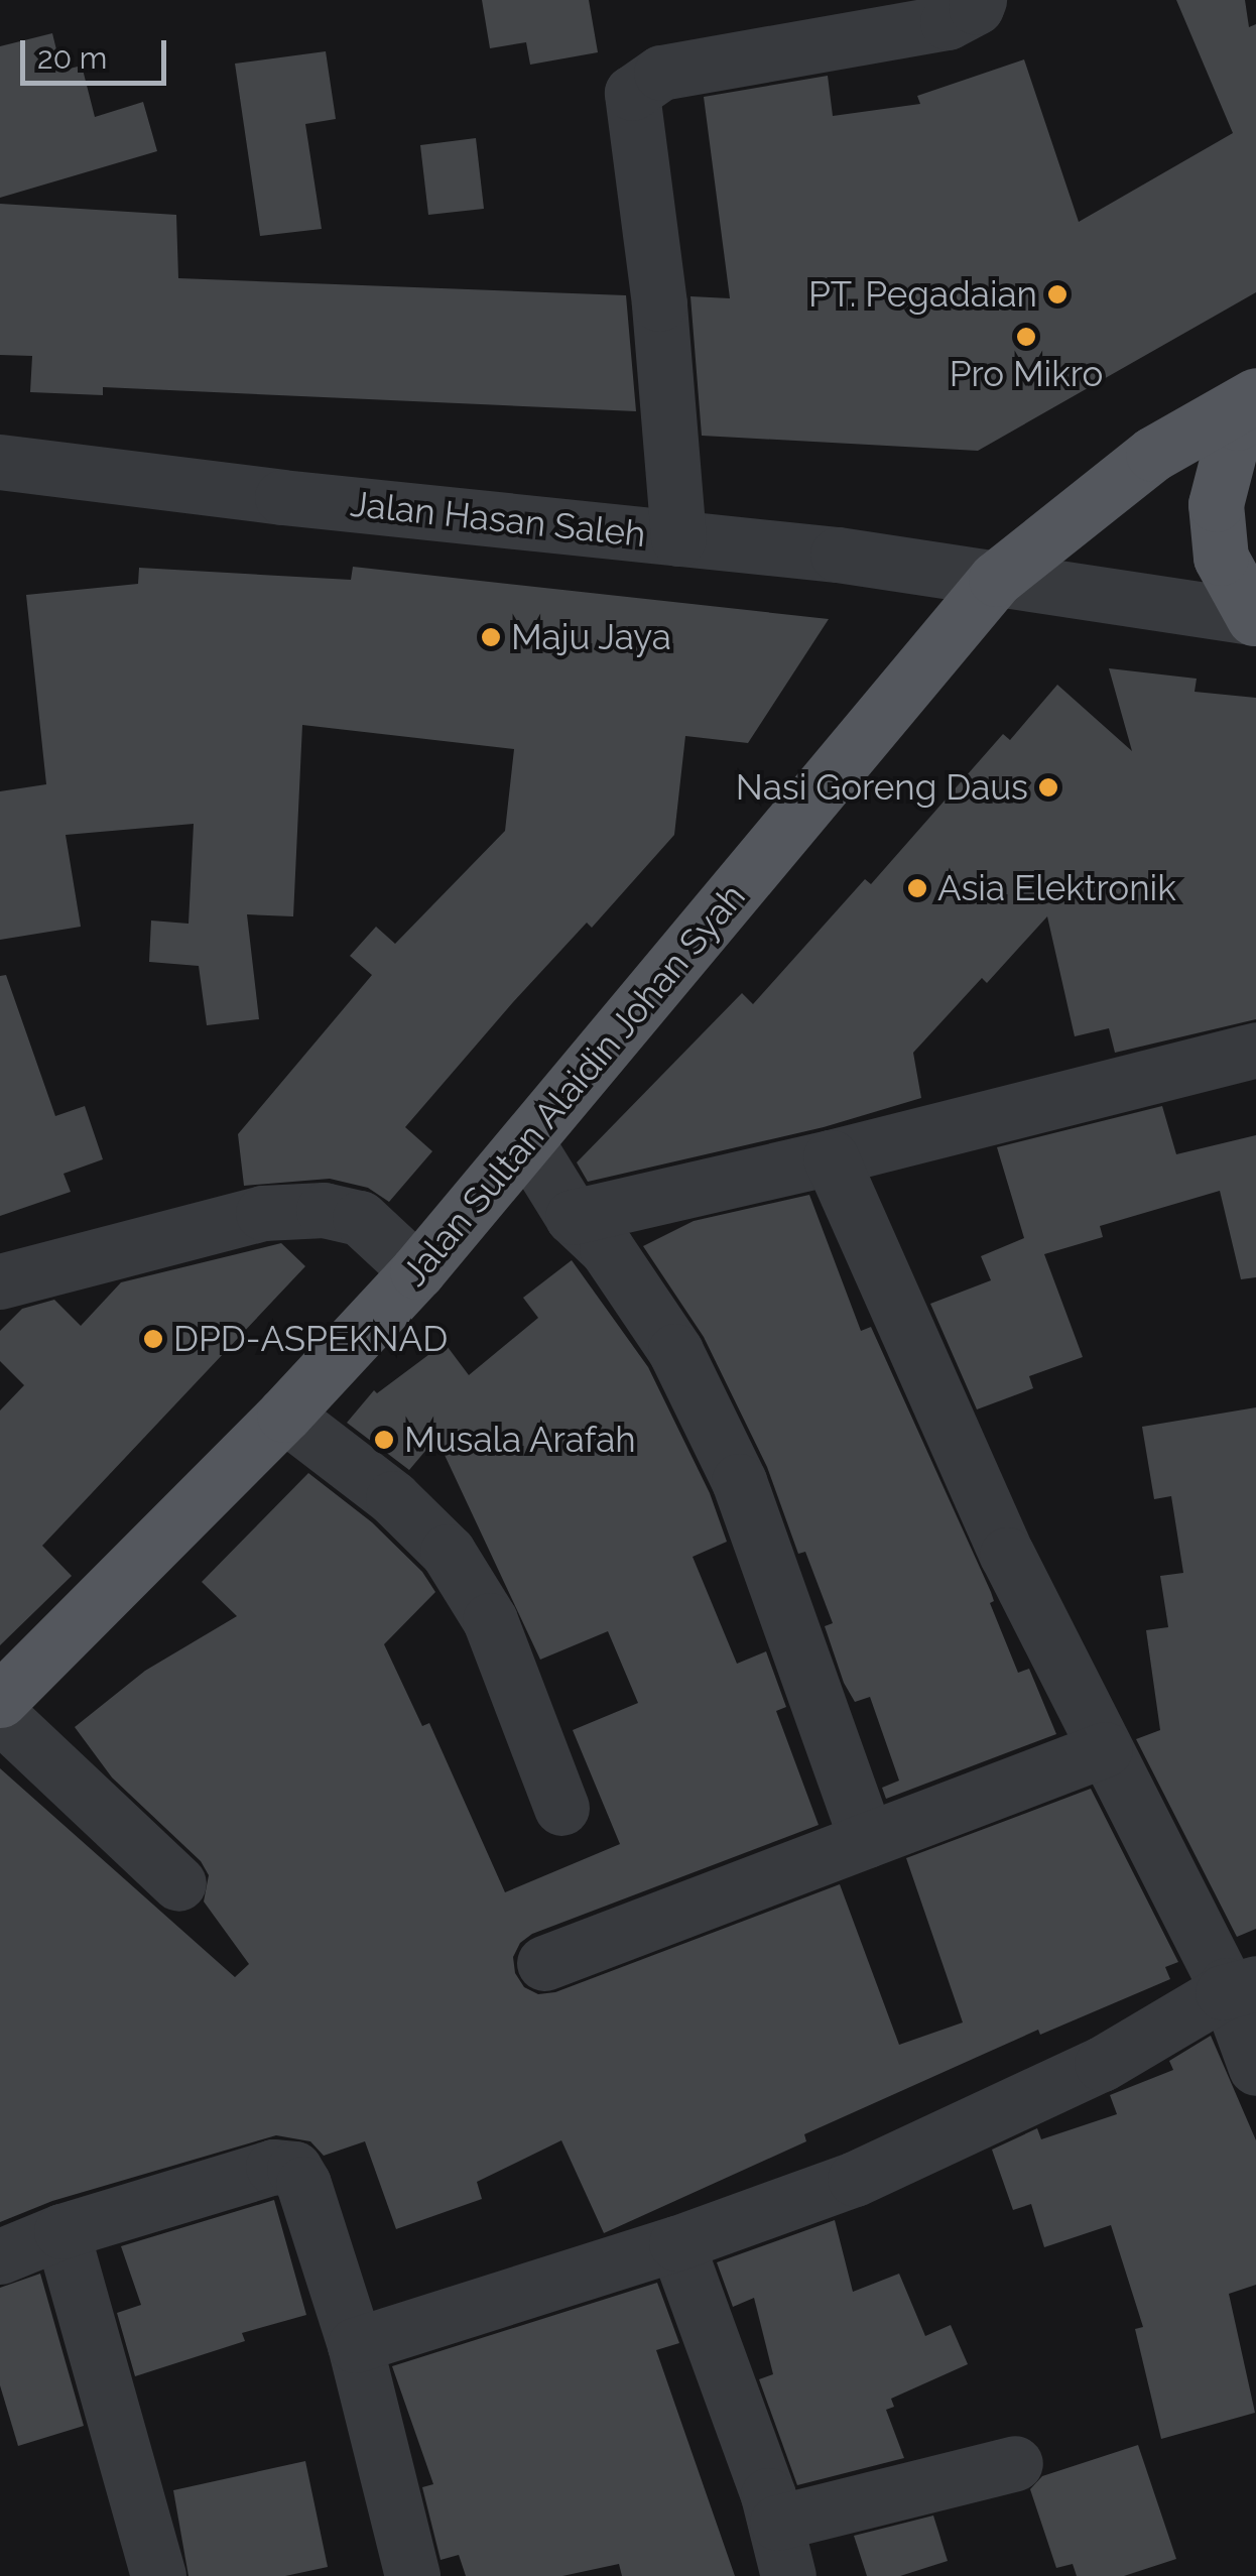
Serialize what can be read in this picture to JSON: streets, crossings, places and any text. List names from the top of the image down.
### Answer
{
  "streets": {
    "main road": ["Jalan Sultan Alaidin Johan Syah"],
    "street": ["Jalan Hasan Saleh"]
  },
  "crossings": [
    ["Jalan Hasan Saleh", "Jalan Sultan Alaidin Johan Syah"]
  ],
  "places": [
    "PT. Pegadaian",
    "Pro Mikro",
    "Maju Jaya",
    "Nasi Goreng Daus",
    "Asia Elektronik",
    "DPD-ASPEKNAD",
    "Musala Arafah"
  ],
  "scale_bar": "20 m"
}
